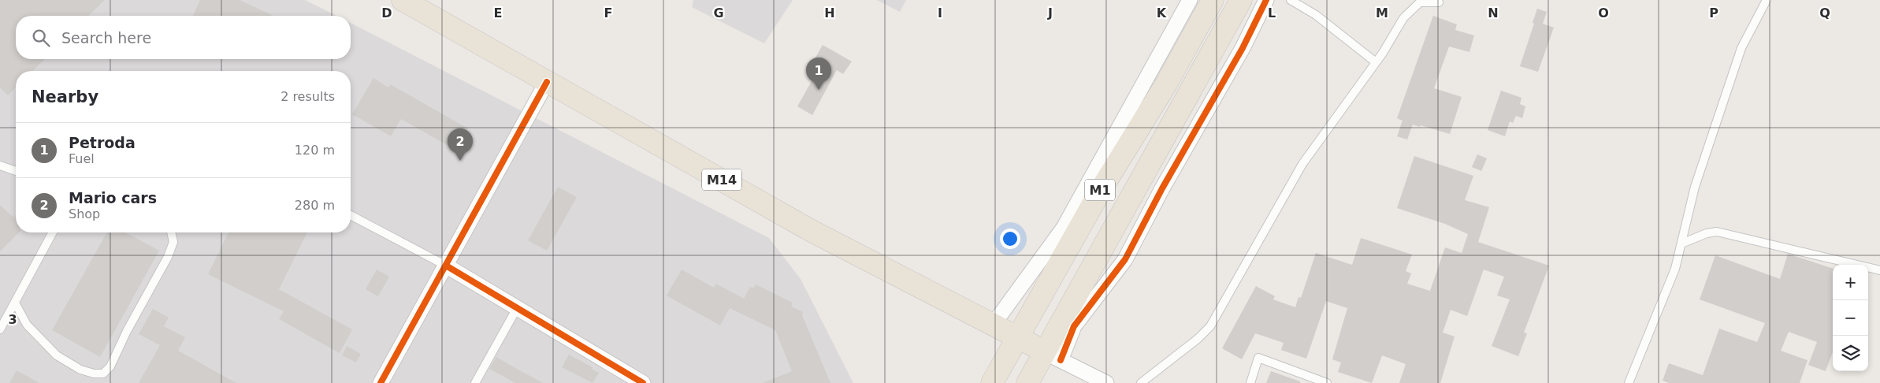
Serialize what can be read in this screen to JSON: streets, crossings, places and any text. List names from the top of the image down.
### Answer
{
  "streets": {
    "highway": ["M14", "M1"]
  },
  "crossings": [
    ["M14", "M1"]
  ],
  "page": {
    "search": "Search here",
    "pins": ["1", "2"],
    "heading": ["Nearby", "2 results"],
    "list": [
      {
        "mark": "1",
        "name": "Petroda",
        "note": "Fuel",
        "value": "120 m"
      },
      {
        "mark": "2",
        "name": "Mario cars",
        "note": "Shop",
        "value": "280 m"
      }
    ],
    "map_buttons": ["+", "−"]
  },
  "grid": {
    "columns": [
      "D",
      "E",
      "F",
      "G",
      "H",
      "I",
      "J",
      "K",
      "L",
      "M",
      "N",
      "O",
      "P",
      "Q"
    ],
    "rows": ["3"]
  }
}
